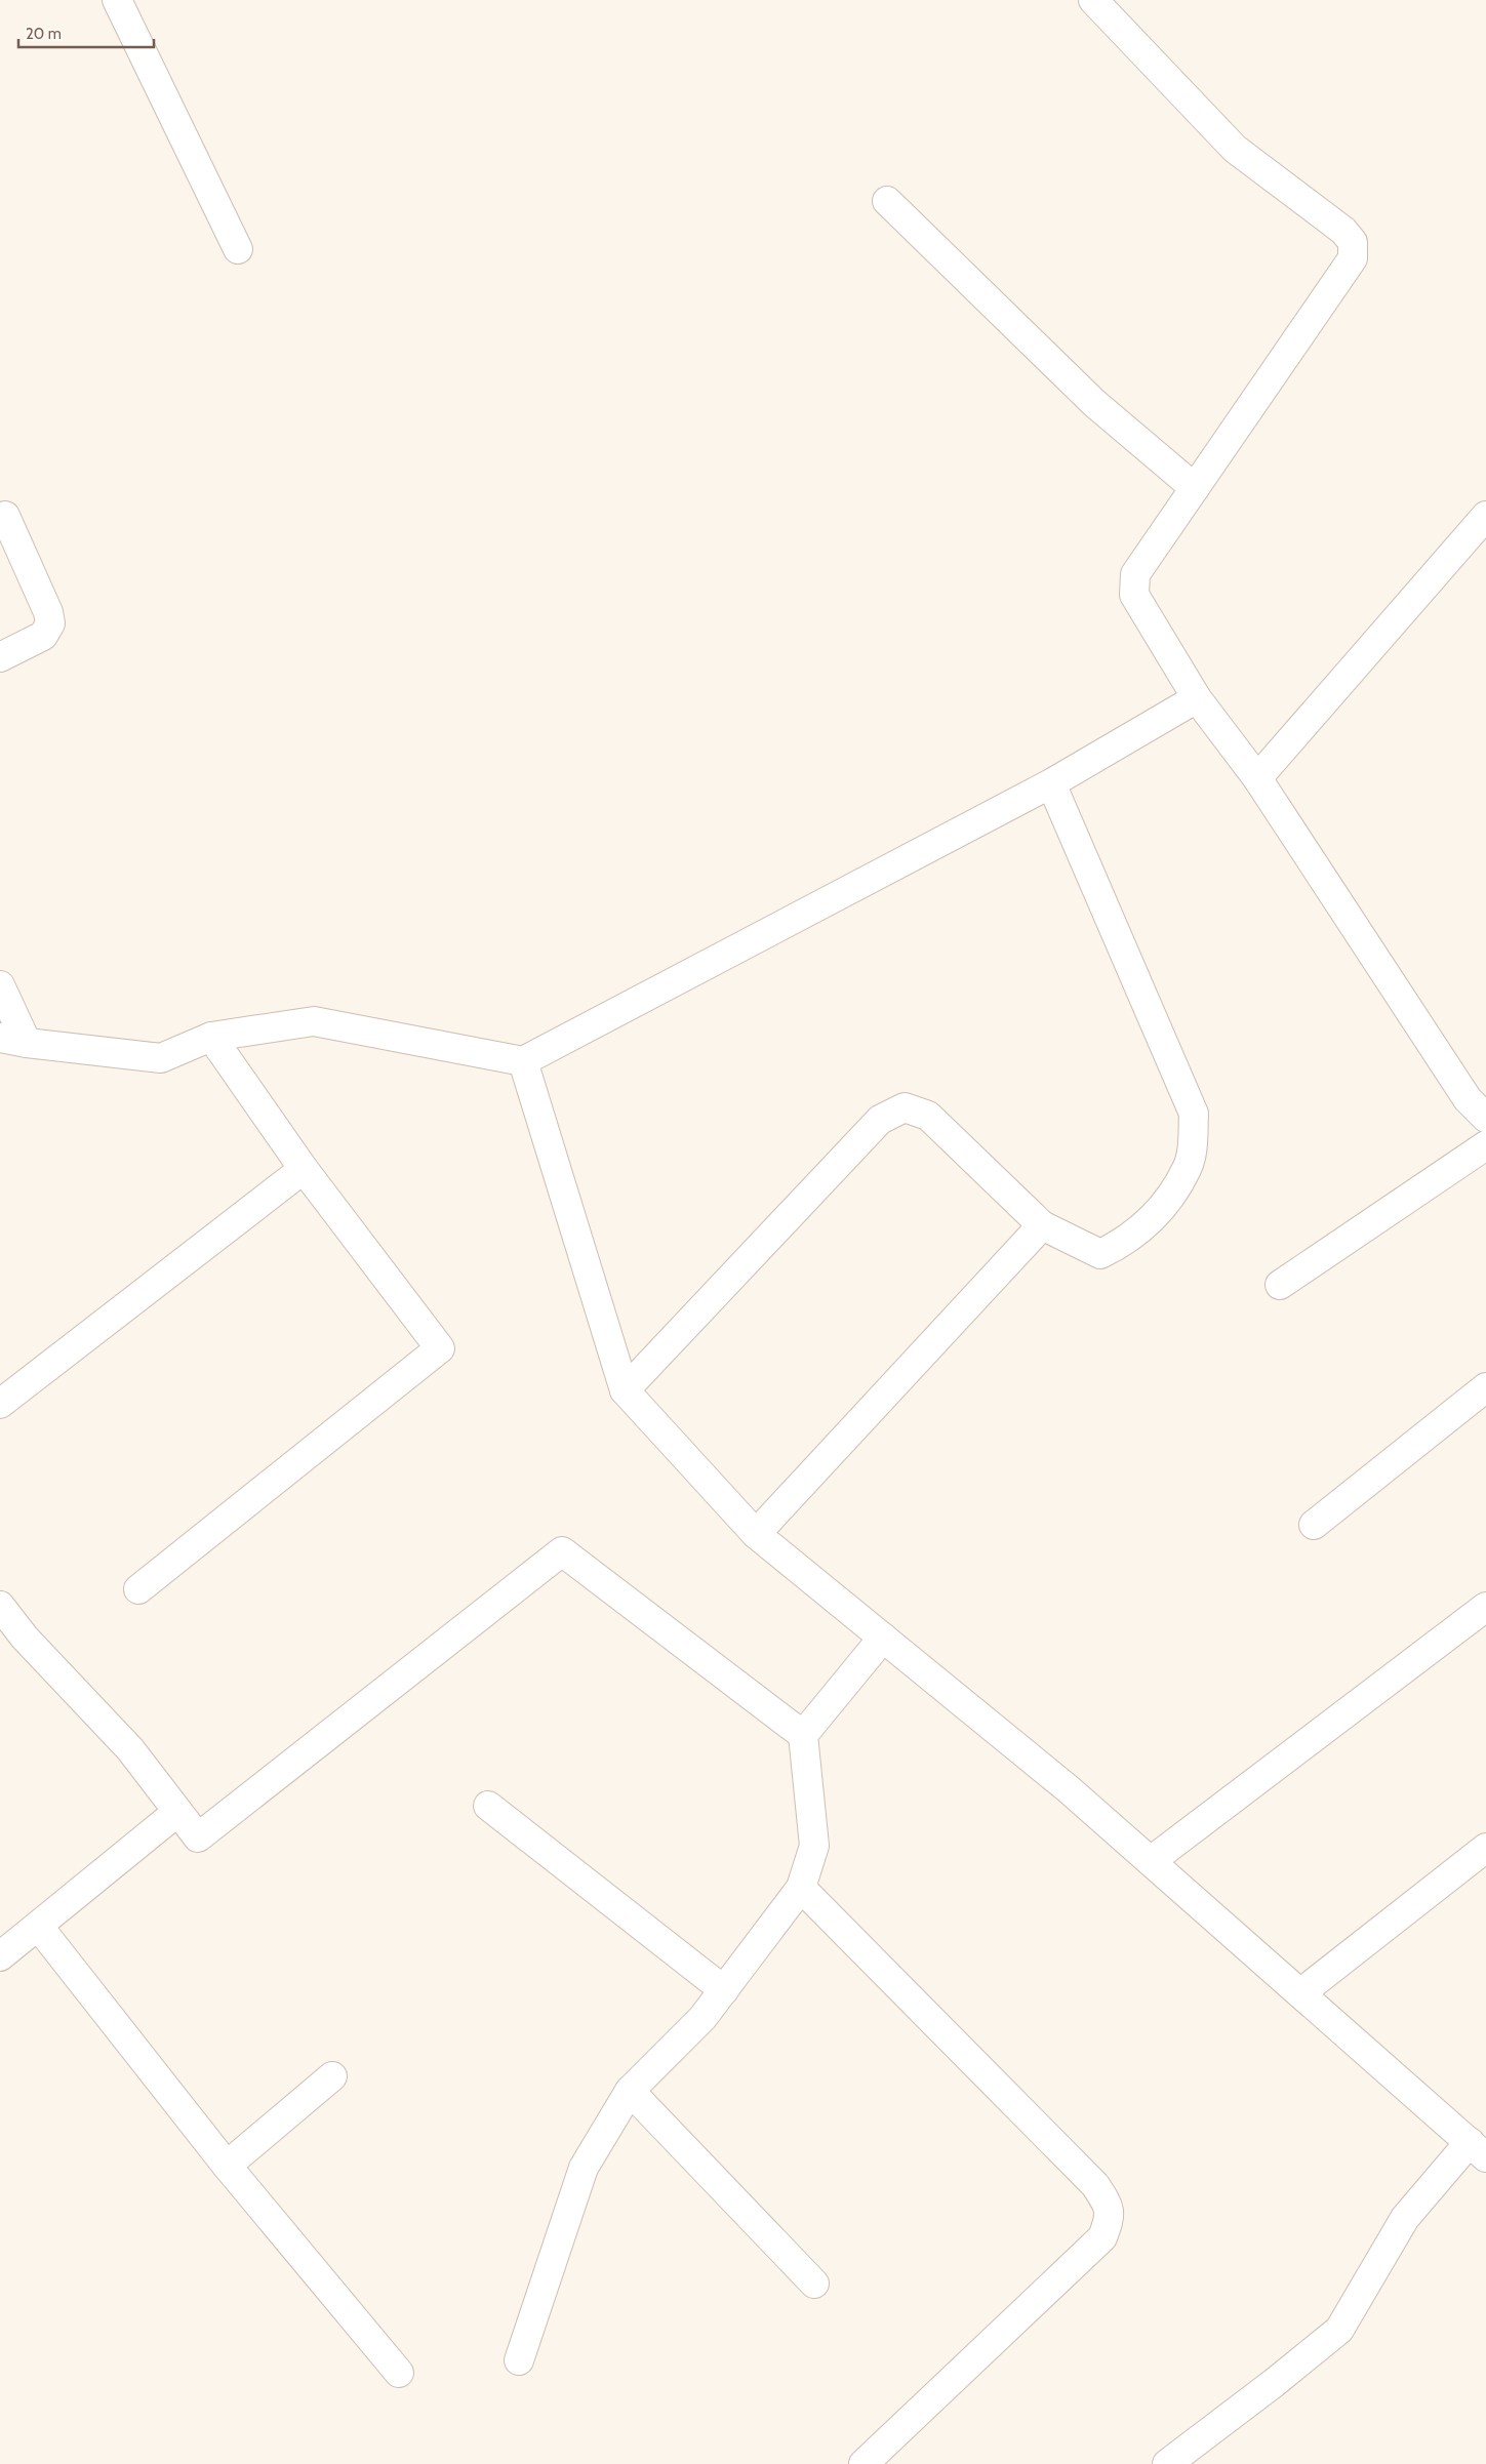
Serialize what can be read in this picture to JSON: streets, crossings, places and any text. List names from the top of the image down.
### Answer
{
  "scale_bar": "20 m"
}
